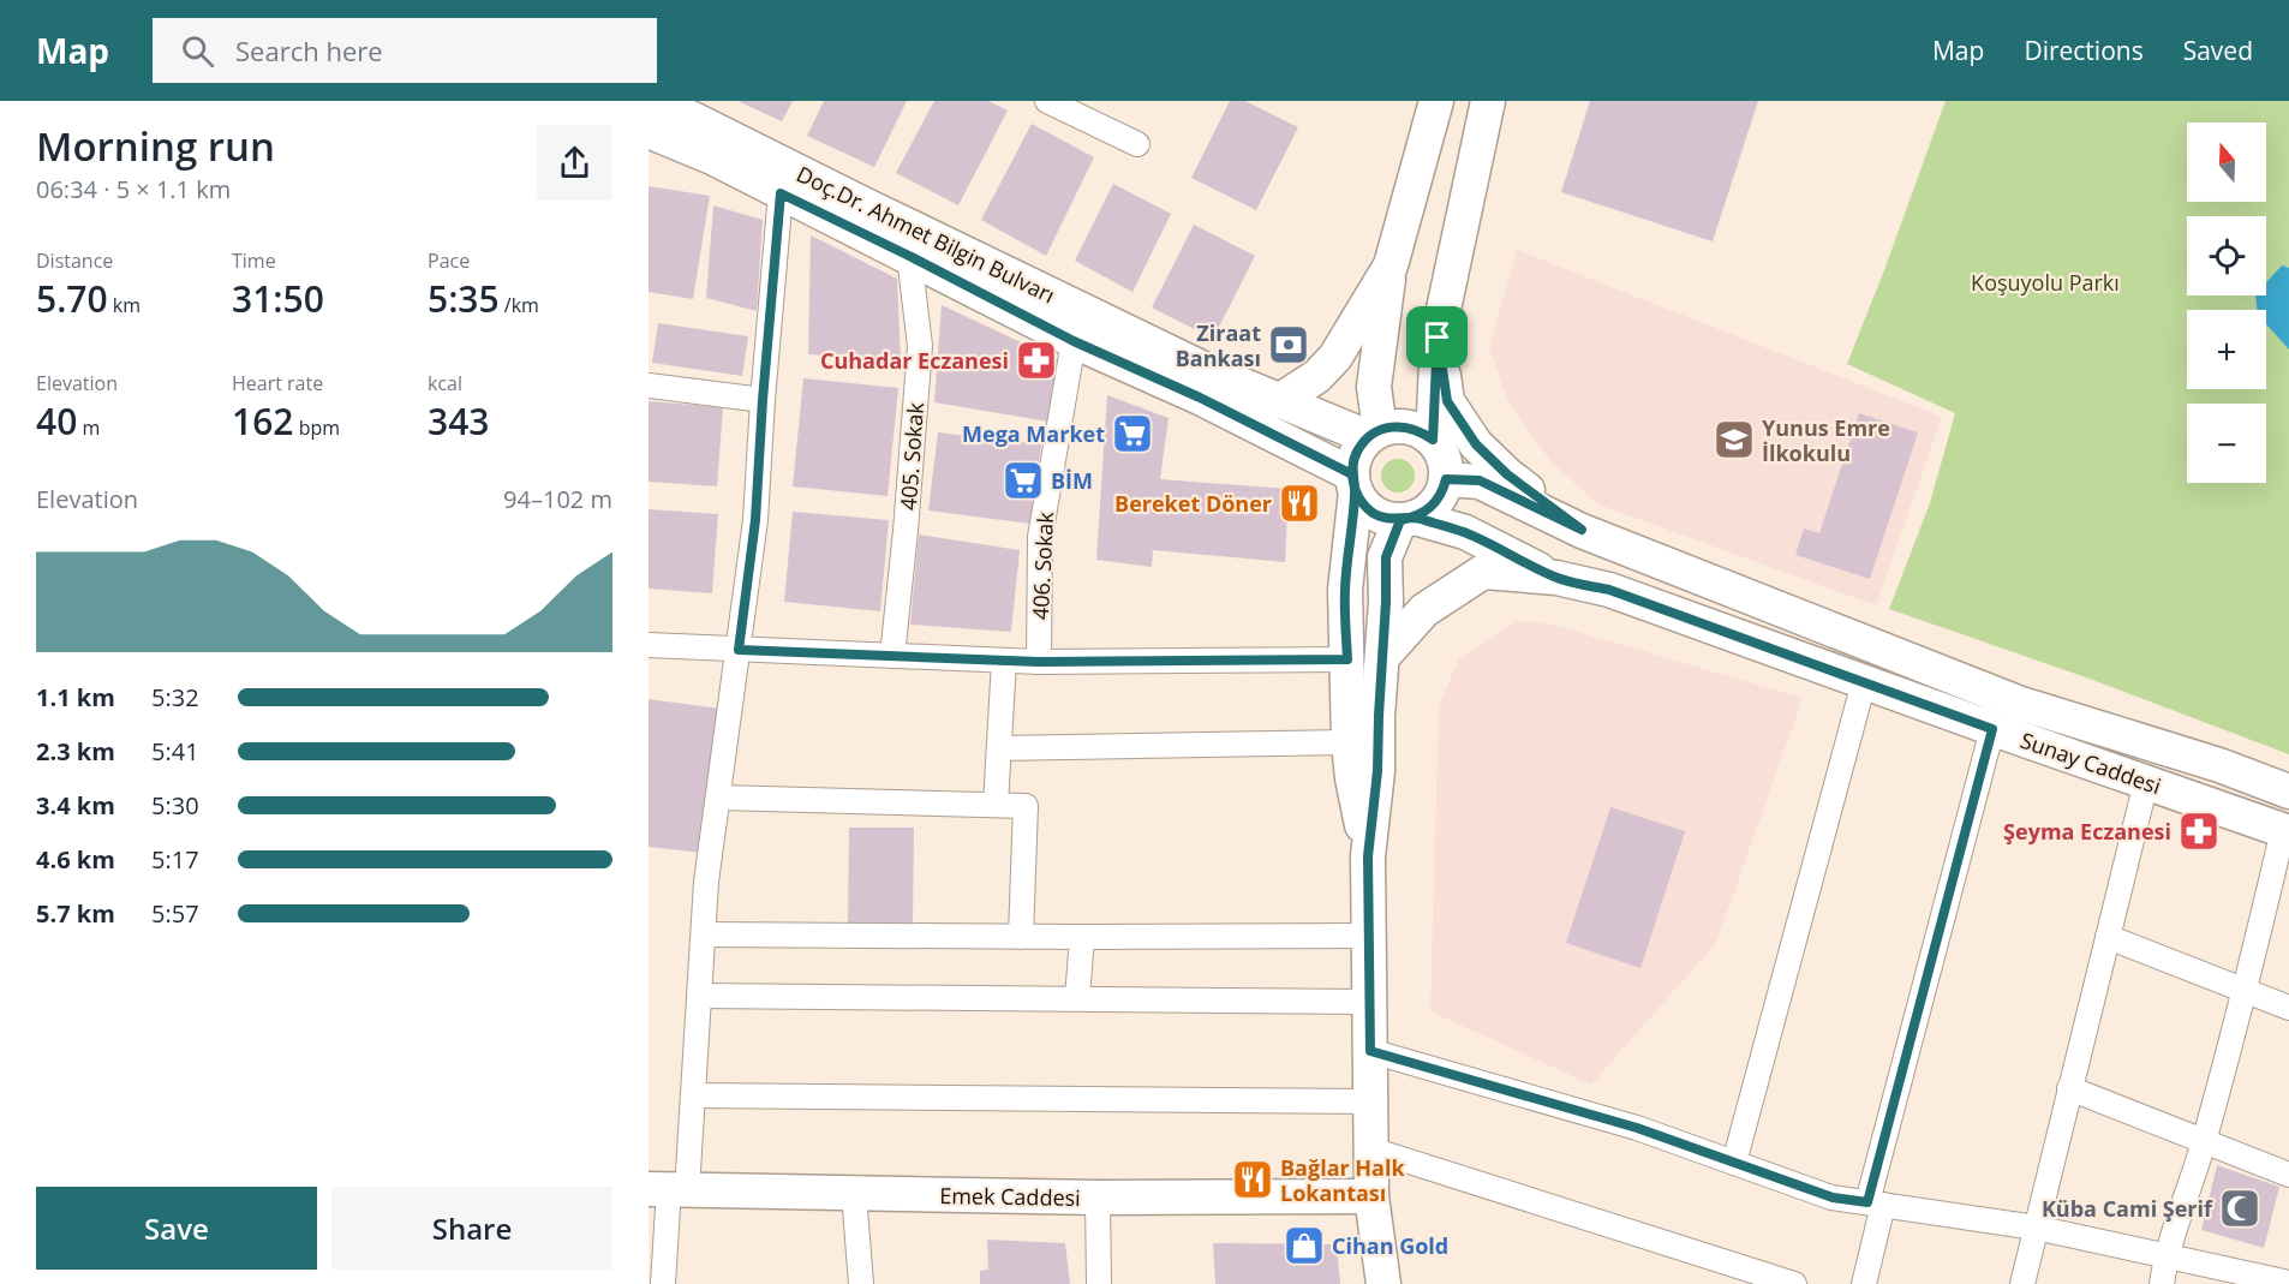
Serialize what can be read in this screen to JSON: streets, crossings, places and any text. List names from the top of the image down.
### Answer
{
  "streets": {
    "main road": ["Doç.Dr. Ahmet Bilgin Bulvarı", "Sunay Caddesi", "Emek Caddesi"],
    "street": ["405. Sokak", "406. Sokak"]
  },
  "crossings": [
    ["Doç.Dr. Ahmet Bilgin Bulvarı", "405. Sokak"],
    ["Doç.Dr. Ahmet Bilgin Bulvarı", "406. Sokak"]
  ],
  "parks": ["Koşuyolu Parkı"],
  "places": {
    "bank": ["Ziraat Bankası"],
    "pharmacy": ["Cuhadar Eczanesi", "Şeyma Eczanesi"],
    "supermarket": ["Mega Market", "BİM"],
    "school or university": ["Yunus Emre İlkokulu"],
    "restaurant": ["Bereket Döner", "Bağlar Halk Lokantası"],
    "mosque": ["Küba Cami Şerif"],
    "shop": ["Cihan Gold"]
  },
  "north": "top",
  "page": {
    "header": "Map",
    "search": "Search here",
    "nav": ["Map", "Directions", "Saved"],
    "heading": ["Morning run", "06:34 · 5 × 1.1 km"],
    "map_buttons": ["+", "−"],
    "stats": [
      ["Distance", "5.70 km"],
      ["Time", "31:50"],
      ["Pace", "5:35 /km"],
      ["Elevation", "40 m"],
      ["Heart rate", "162 bpm"],
      ["kcal", "343"]
    ],
    "chart": ["Elevation", "94–102 m"],
    "list": [
      {
        "name": "1.1 km",
        "note": "5:32"
      },
      {
        "name": "2.3 km",
        "note": "5:41"
      },
      {
        "name": "3.4 km",
        "note": "5:30"
      },
      {
        "name": "4.6 km",
        "note": "5:17"
      },
      {
        "name": "5.7 km",
        "note": "5:57"
      }
    ],
    "buttons": ["Save", "Share"]
  }
}
